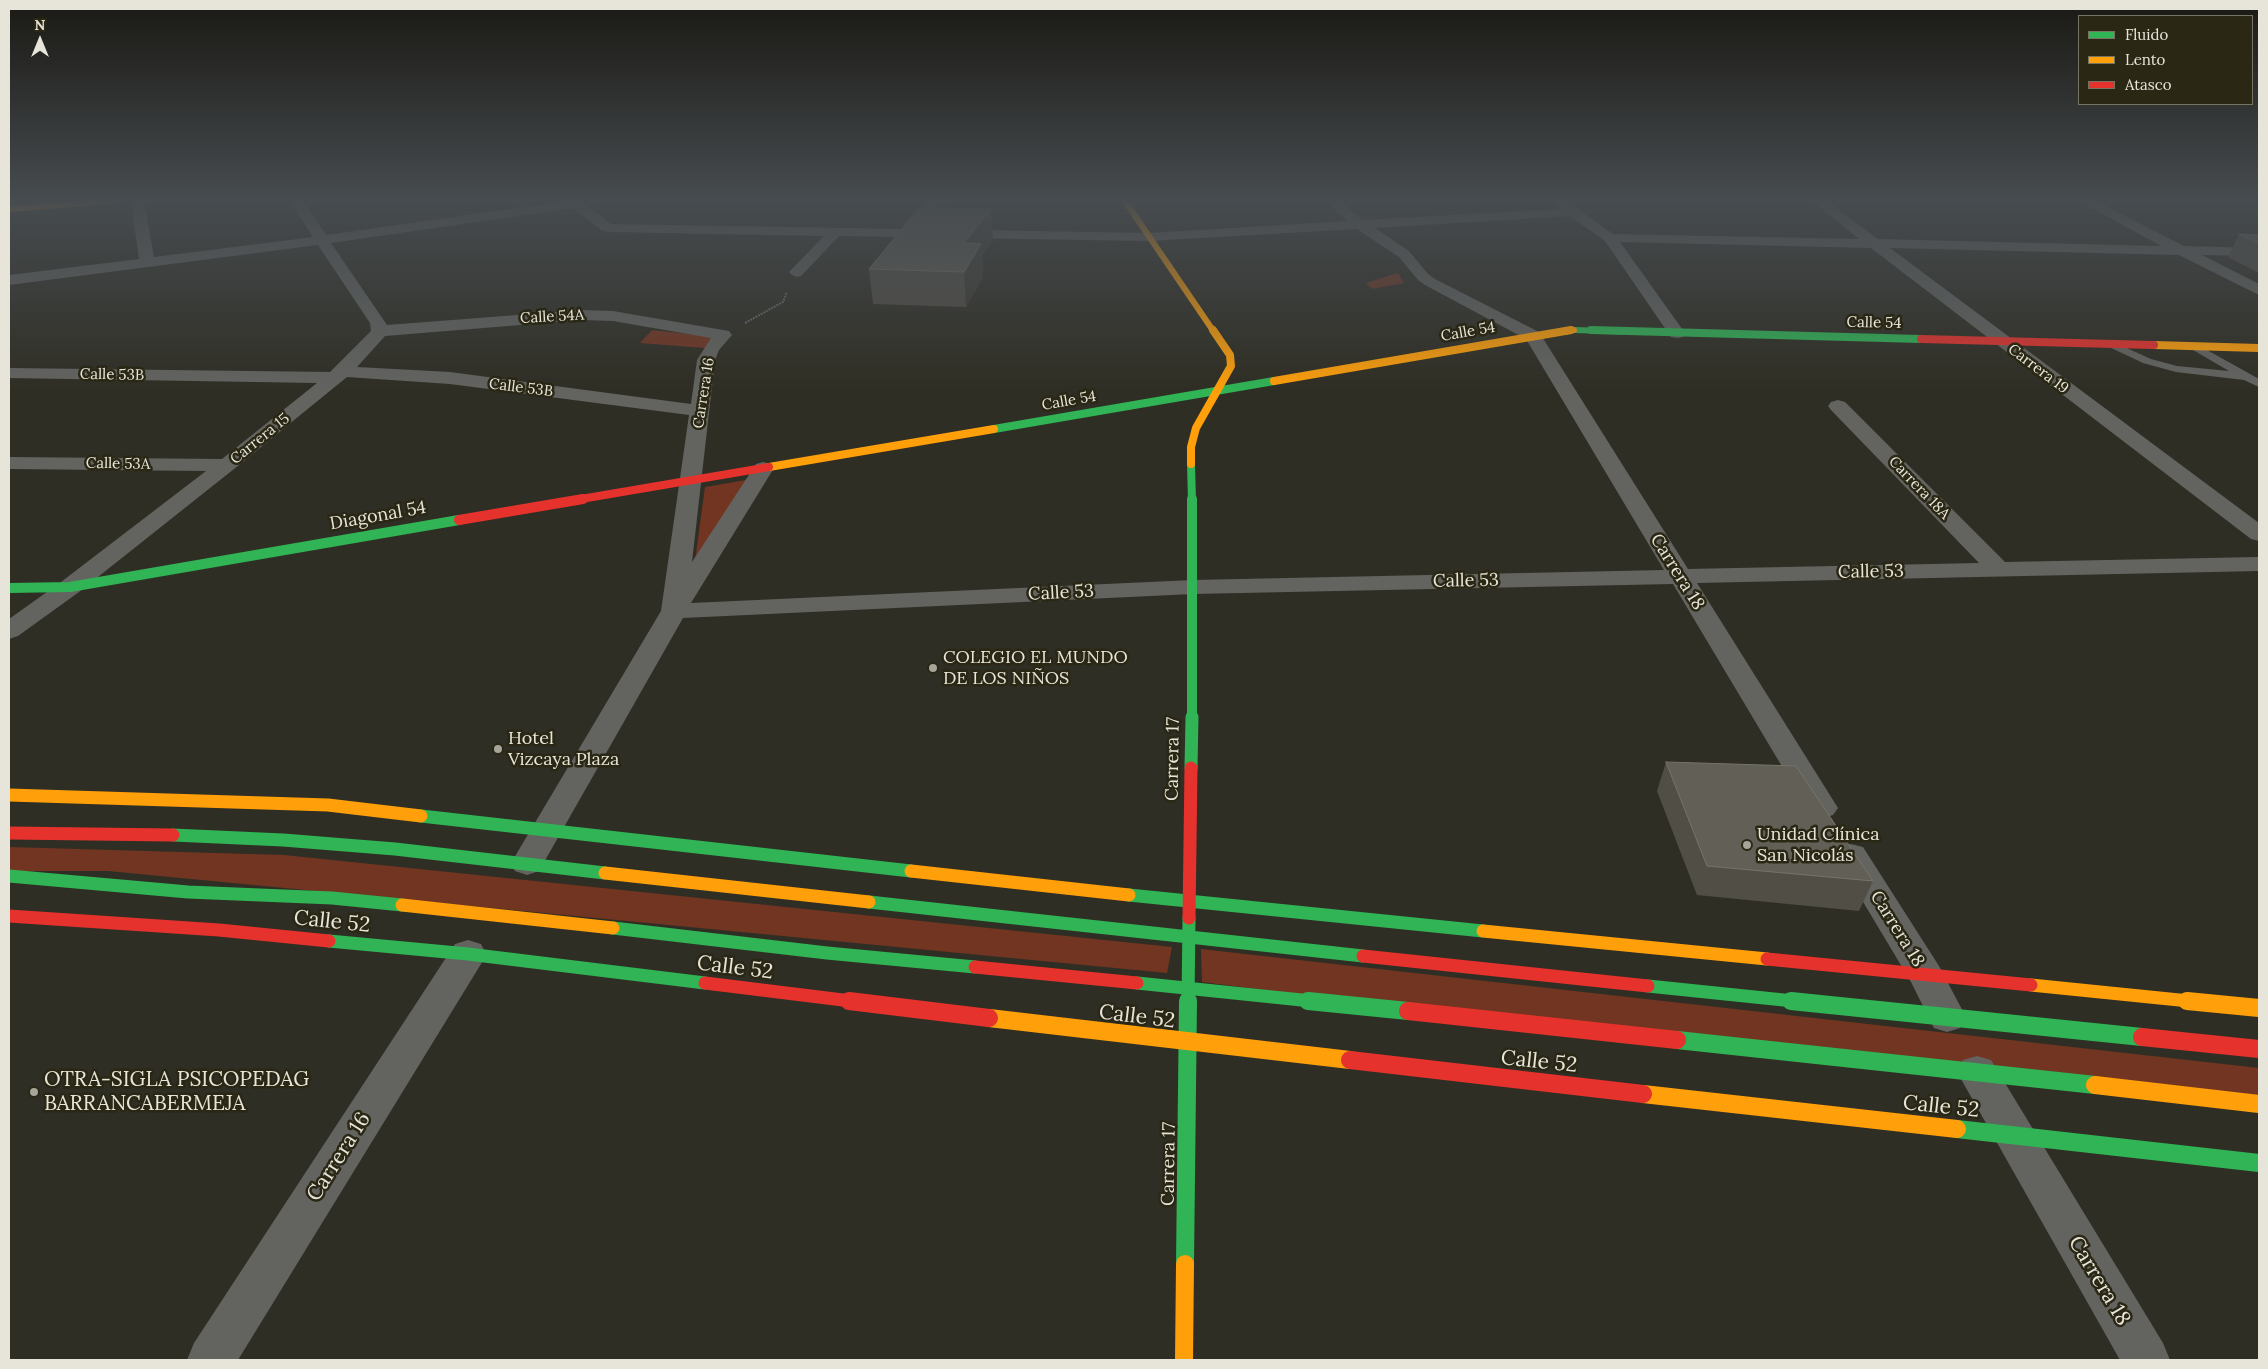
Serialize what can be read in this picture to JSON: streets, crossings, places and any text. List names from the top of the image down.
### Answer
{
  "streets": {
    "street": [
      "Calle 54A",
      "Calle 54",
      "Carrera 19",
      "Calle 53B",
      "Carrera 16",
      "Carrera 15",
      "Calle 53A",
      "Carrera 18A",
      "Diagonal 54",
      "Carrera 18",
      "Calle 53",
      "Carrera 17",
      "Calle 52"
    ]
  },
  "crossings": [
    ["Calle 54A", "Carrera 16"],
    ["Calle 54A", "Carrera 15"],
    ["Calle 54", "Carrera 19"],
    ["Calle 54", "Carrera 16"],
    ["Calle 54", "Diagonal 54"],
    ["Calle 54", "Carrera 18"],
    ["Calle 54", "Carrera 17"],
    ["Calle 53B", "Carrera 16"],
    ["Calle 53B", "Carrera 15"],
    ["Carrera 16", "Diagonal 54"],
    ["Carrera 16", "Calle 53"],
    ["Carrera 16", "Calle 52"],
    ["Carrera 15", "Calle 53A"],
    ["Carrera 15", "Diagonal 54"],
    ["Carrera 18A", "Calle 53"],
    ["Carrera 18", "Calle 53"],
    ["Carrera 18", "Calle 52"],
    ["Calle 53", "Carrera 17"],
    ["Carrera 17", "Calle 52"]
  ],
  "places": [
    "COLEGIO EL MUNDO DE LOS NIÑOS",
    "Hotel Vizcaya Plaza",
    "Unidad Clínica San Nicolás",
    "OTRA-SIGLA PSICOPEDAG BARRANCABERMEJA"
  ],
  "legend": ["Fluido", "Lento", "Atasco"],
  "north": "top"
}
